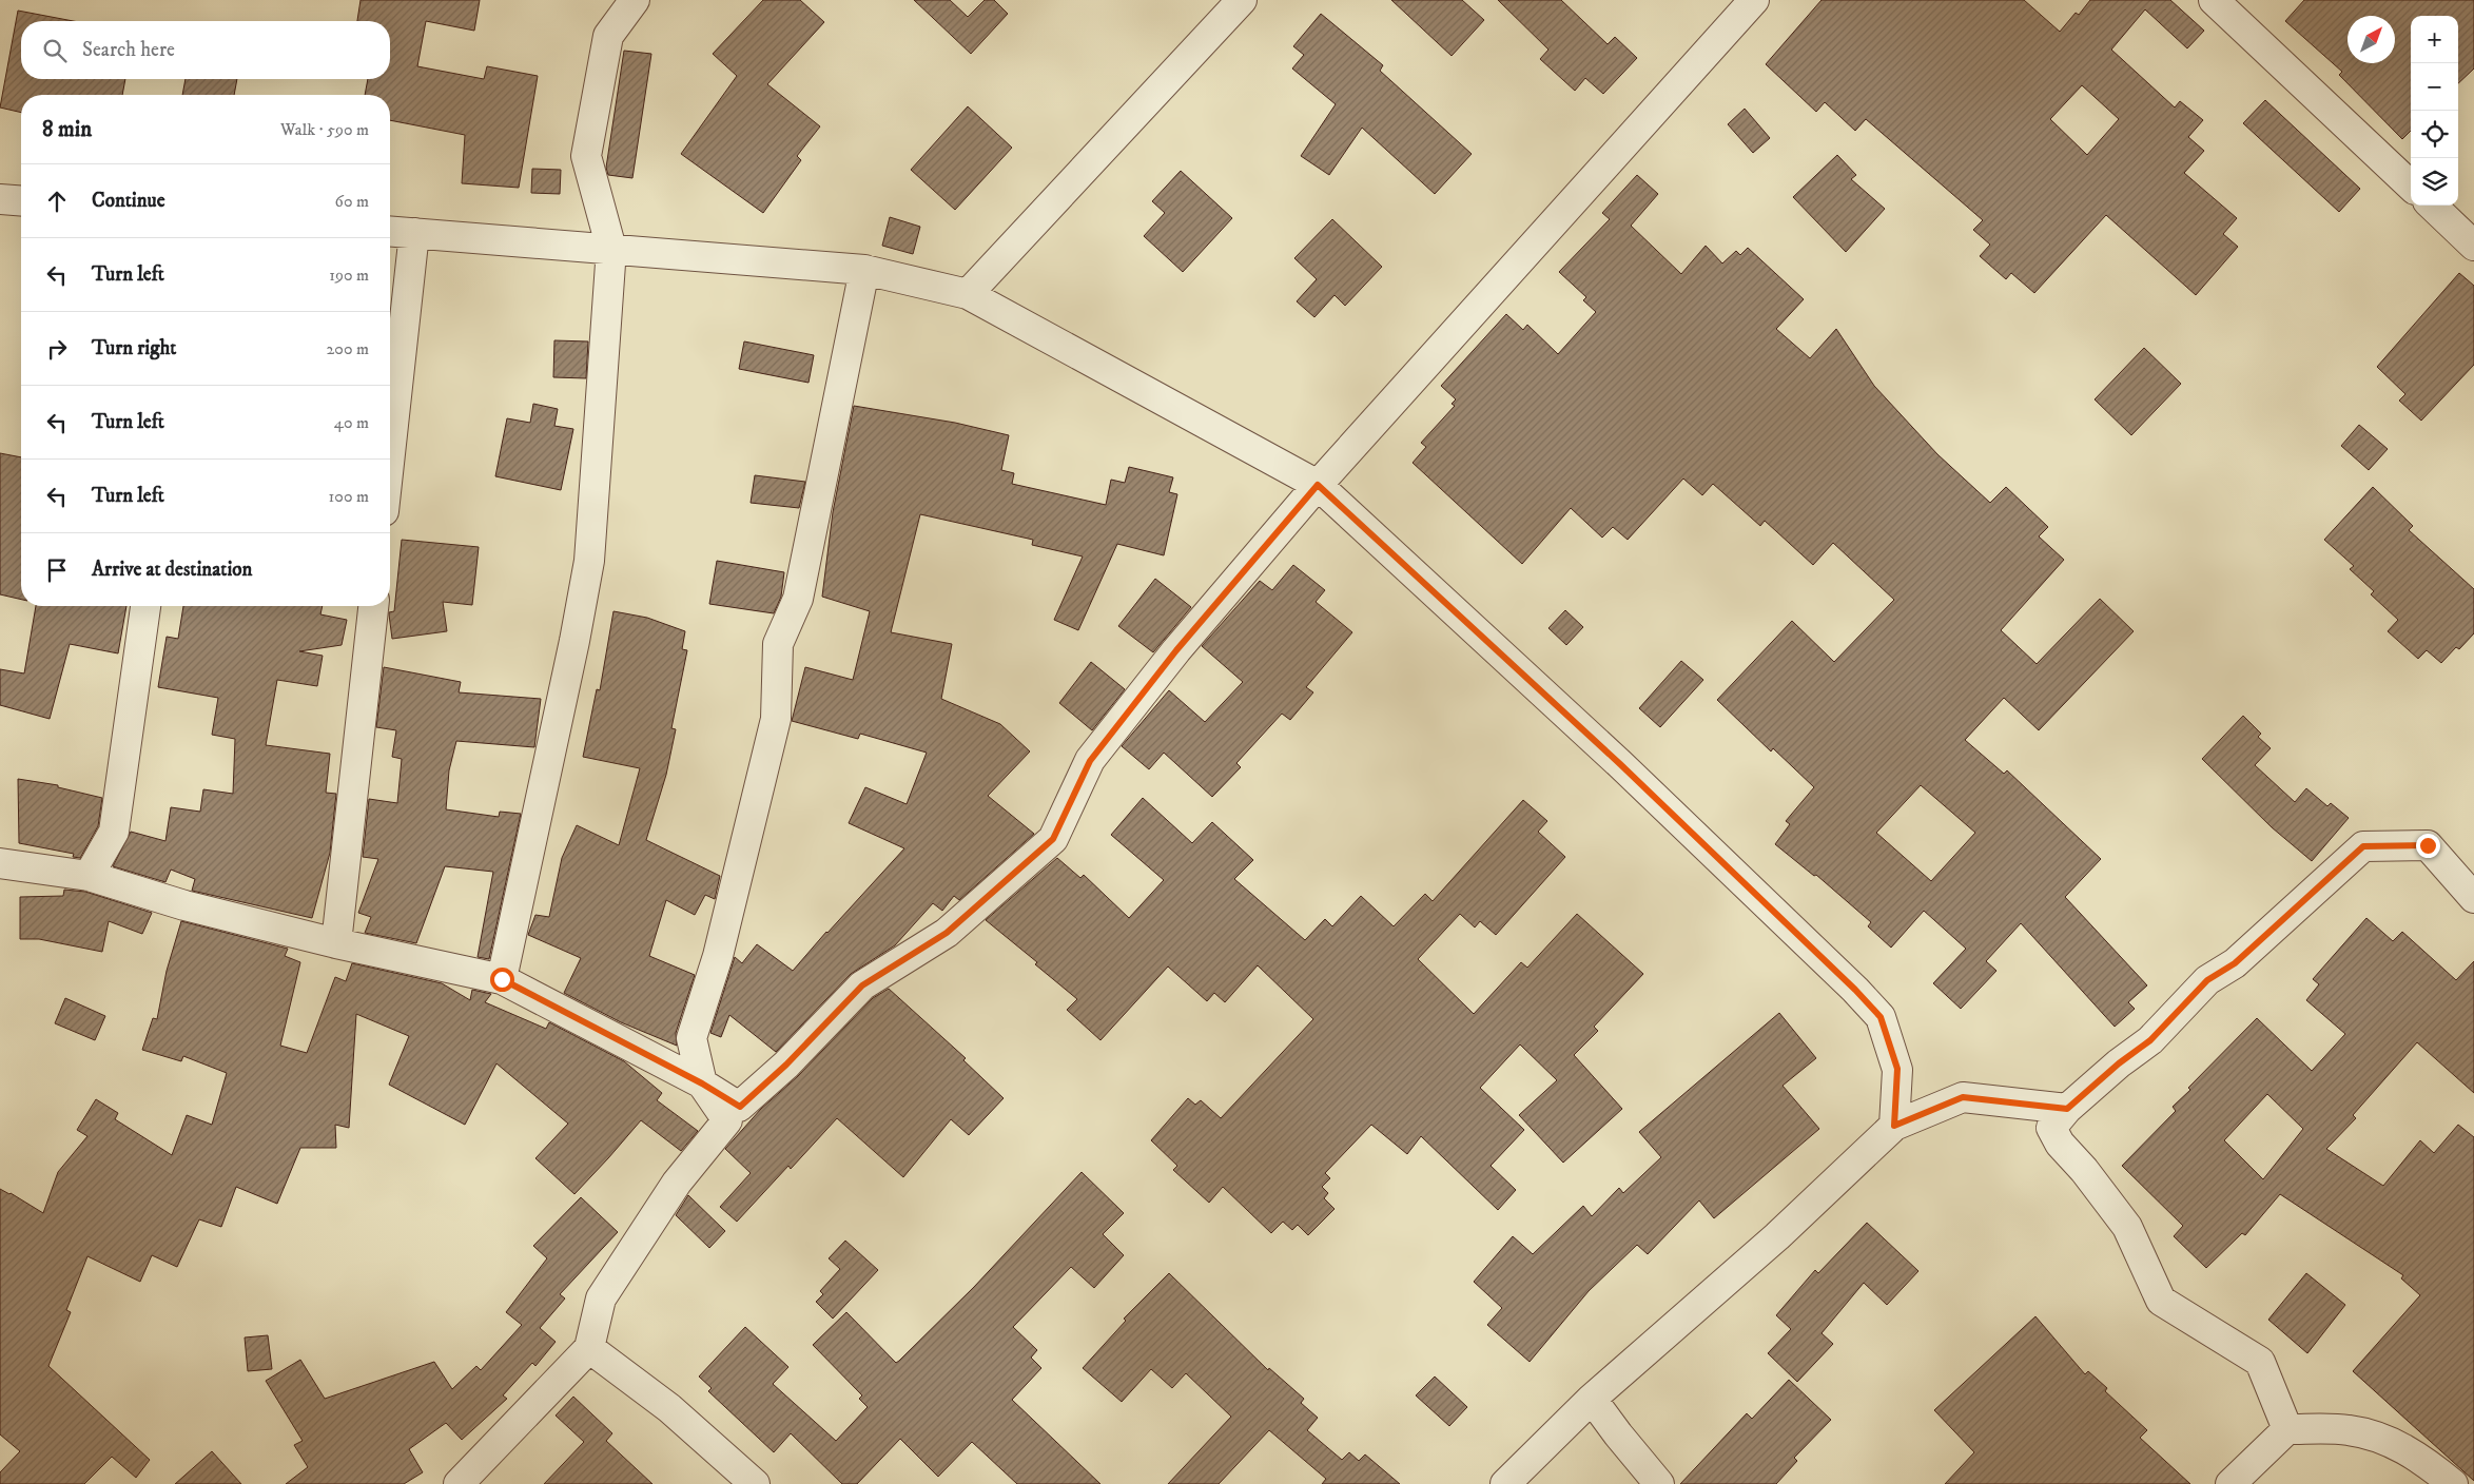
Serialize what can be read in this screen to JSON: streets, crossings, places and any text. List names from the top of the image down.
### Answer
{
  "north": "top right",
  "page": {
    "map_buttons": ["+", "−"],
    "search": "Search here",
    "heading": ["8 min", "Walk · 590 m"],
    "list": [
      ["Continue", "60 m"],
      ["Turn left", "190 m"],
      ["Turn right", "200 m"],
      ["Turn left", "40 m"],
      ["Turn left", "100 m"],
      "Arrive at destination"
    ]
  }
}
